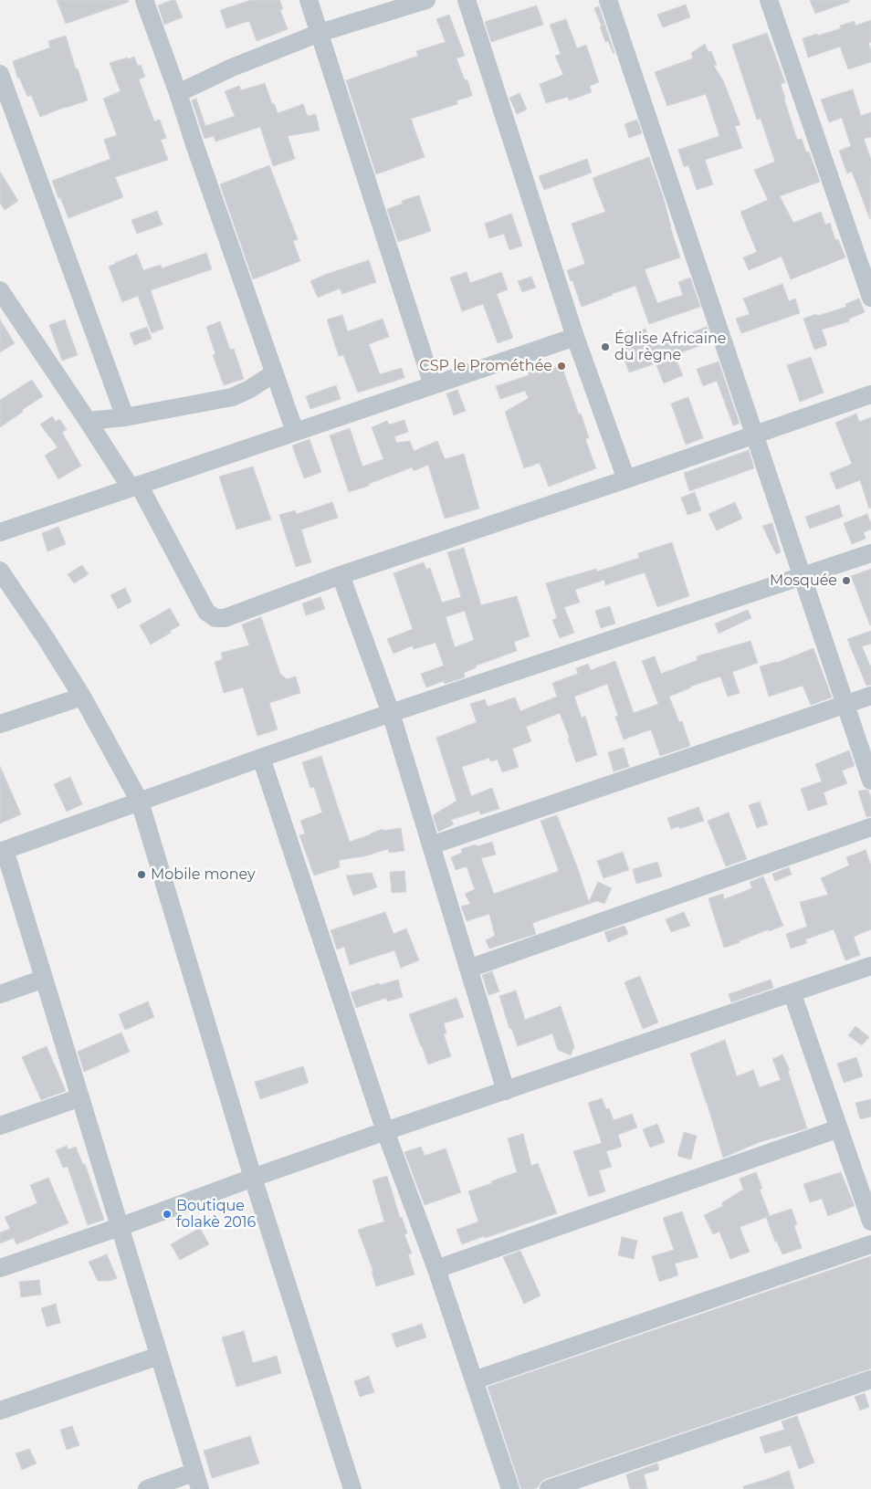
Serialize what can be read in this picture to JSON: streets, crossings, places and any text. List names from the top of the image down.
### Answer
{
  "places": [
    "Église Africaine du règne",
    "CSP le Prométhée",
    "Mosquée",
    "Mobile money",
    "Boutique folakè 2016"
  ]
}
